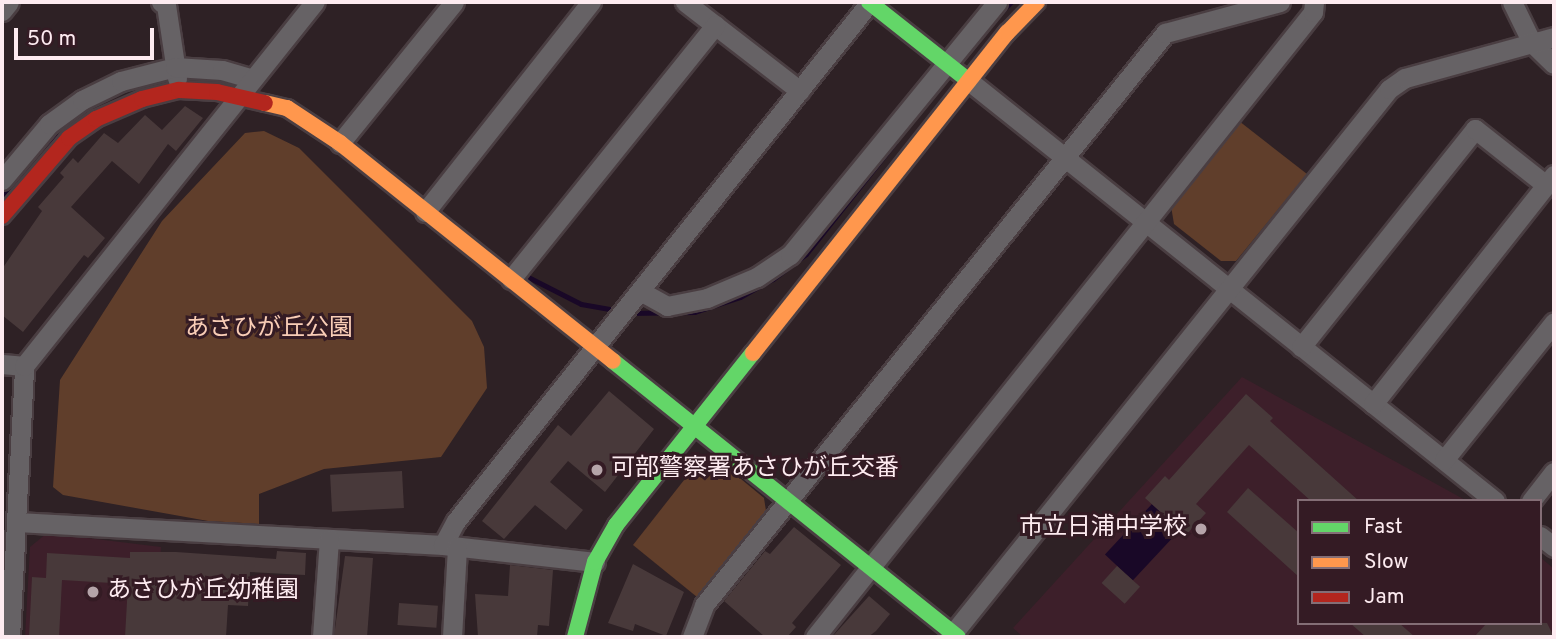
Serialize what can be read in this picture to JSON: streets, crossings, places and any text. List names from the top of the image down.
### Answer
{
  "parks": ["あさひが丘公園"],
  "places": ["可部警察署あさひが丘交番", "市立日浦中学校", "あさひが丘幼稚園"],
  "legend": ["Fast", "Slow", "Jam"],
  "scale_bar": "50 m"
}
